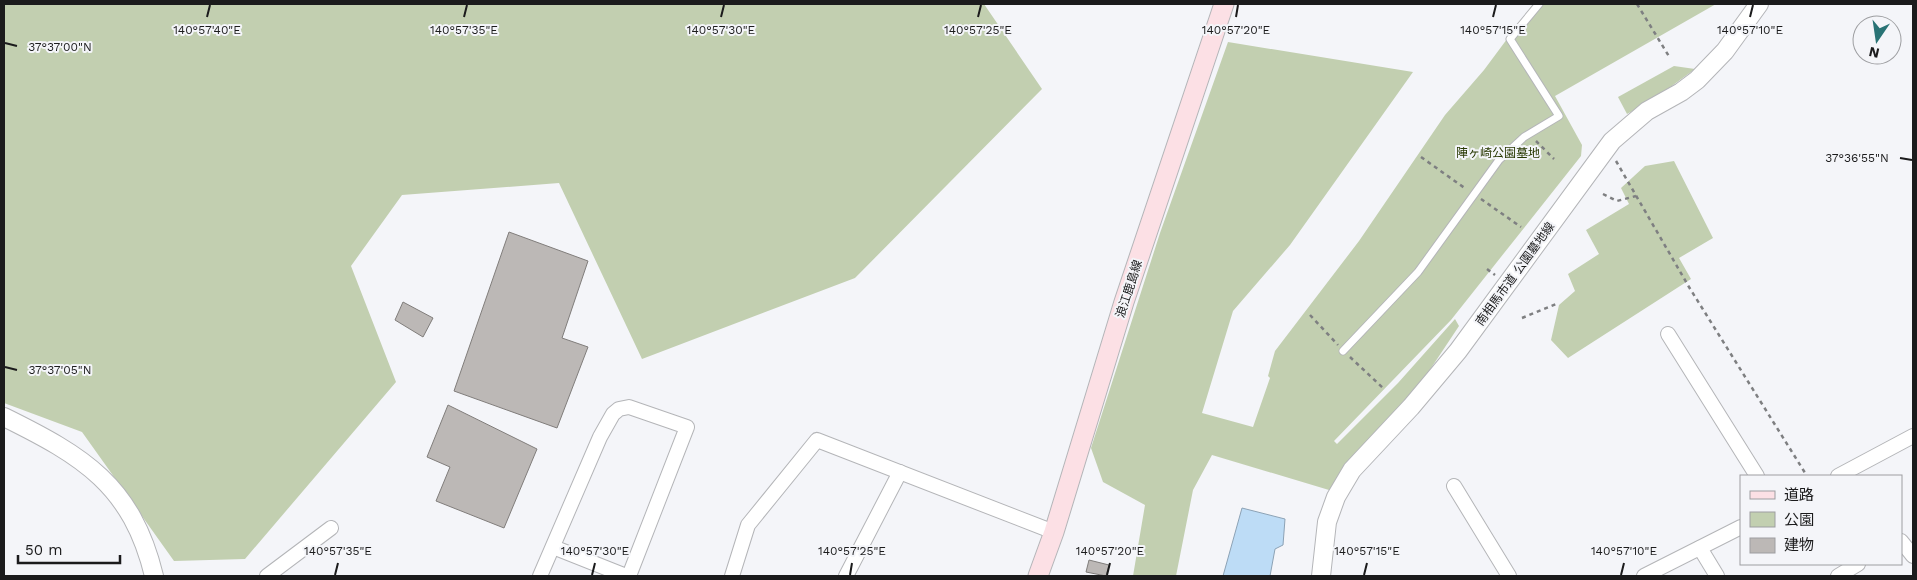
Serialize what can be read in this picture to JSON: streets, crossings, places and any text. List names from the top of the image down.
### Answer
{
  "streets": {
    "main road": ["浪江鹿島線"],
    "street": ["南相馬市道 公園墓地線"]
  },
  "parks": ["陣ヶ崎公園墓地"],
  "legend": ["道路", "公園", "建物"],
  "scale_bar": "50 m",
  "north": "bottom",
  "coordinates": [
    "140°57'40\"E",
    "140°57'35\"E",
    "140°57'30\"E",
    "140°57'25\"E",
    "140°57'20\"E",
    "140°57'15\"E",
    "140°57'10\"E",
    "37°37'00\"N",
    "37°36'55\"N",
    "37°37'05\"N"
  ]
}
